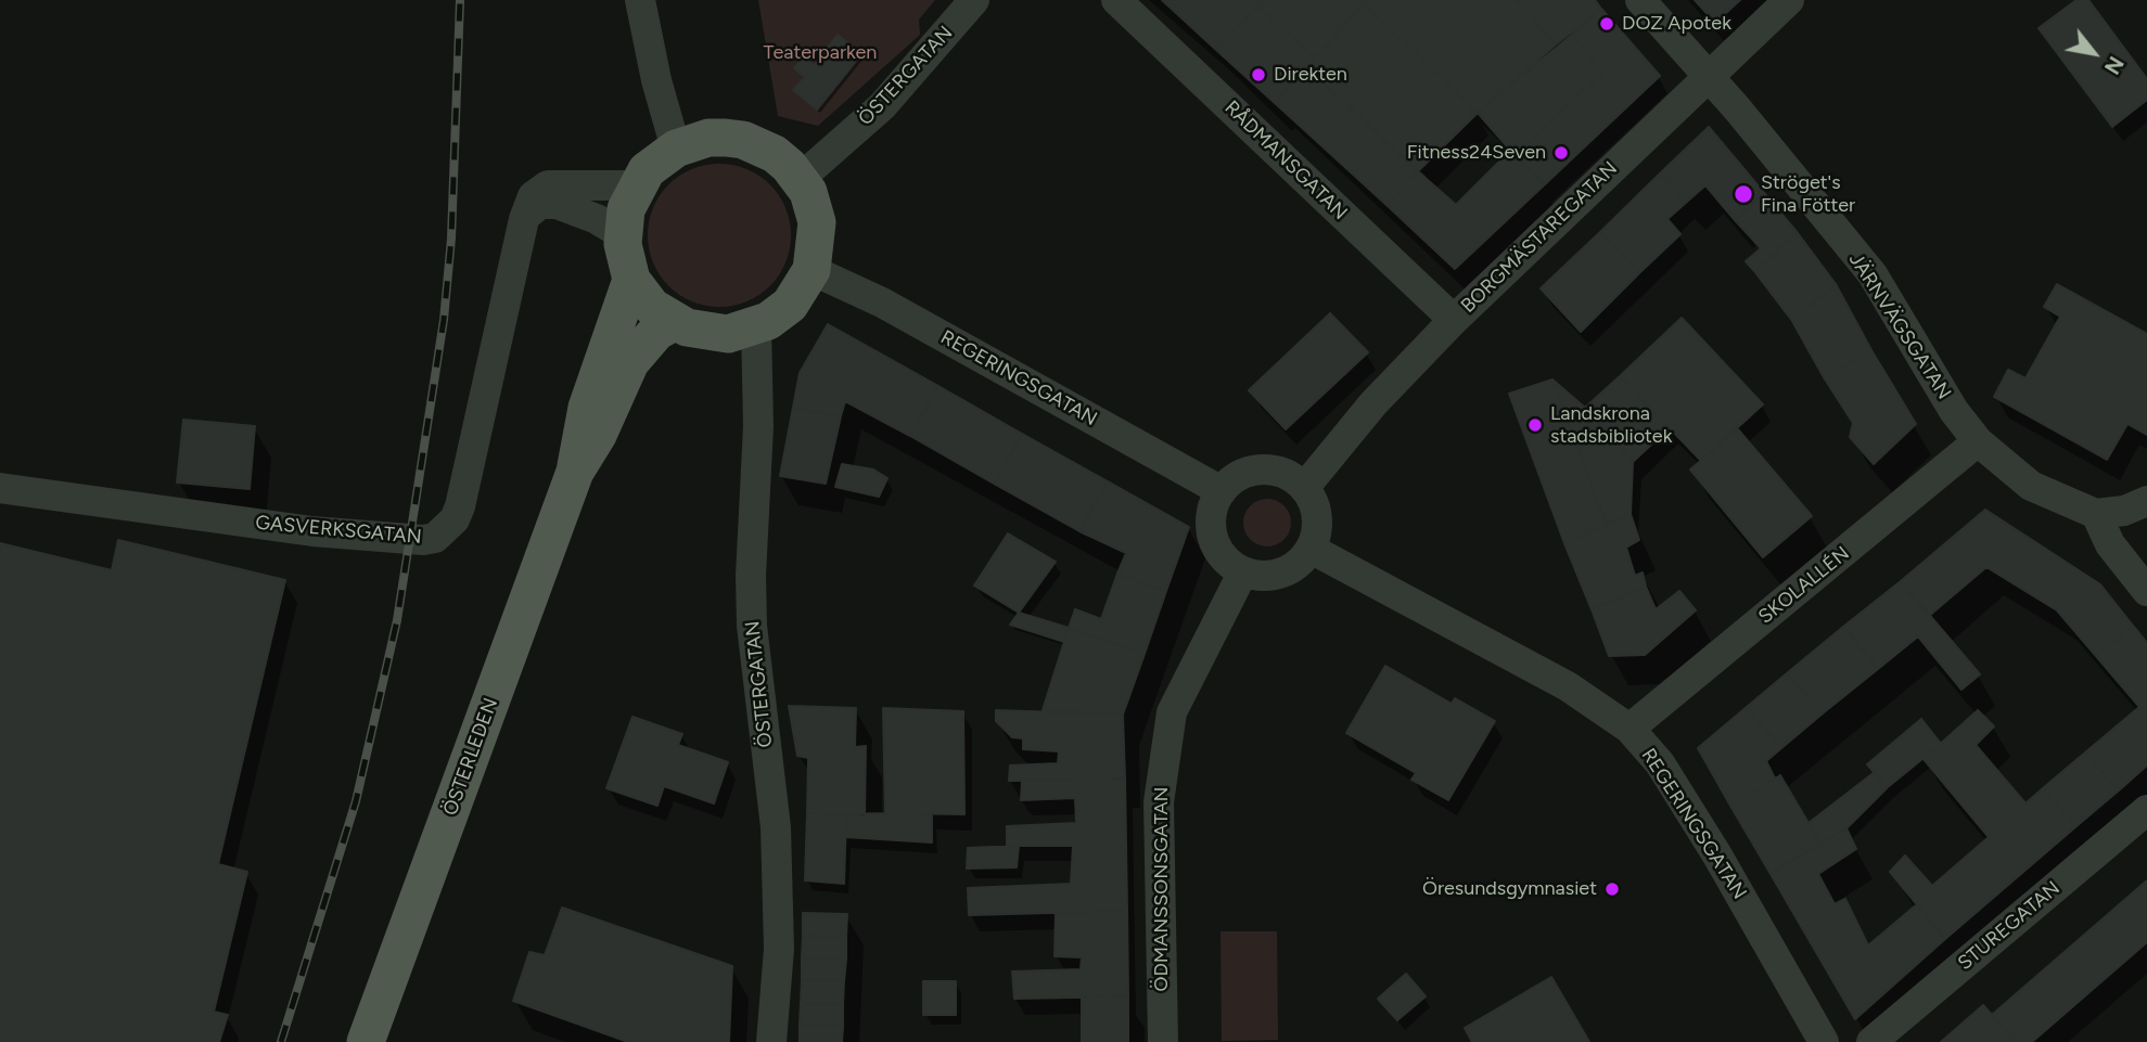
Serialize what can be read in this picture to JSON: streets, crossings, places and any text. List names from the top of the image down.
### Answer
{
  "streets": {
    "main road": ["ÖSTERLEDEN"],
    "street": [
      "ÖSTERGATAN",
      "RÅDMANSGATAN",
      "BORGMÄSTAREGATAN",
      "JÄRNVÄGSGATAN",
      "REGERINGSGATAN",
      "GASVERKSGATAN",
      "SKOLALLÉN",
      "ÖDMANSSONSGATAN",
      "STUREGATAN"
    ]
  },
  "crossings": [
    ["ÖSTERGATAN", "REGERINGSGATAN"],
    ["ÖSTERGATAN", "GASVERKSGATAN"],
    ["ÖSTERGATAN", "ÖSTERLEDEN"],
    ["RÅDMANSGATAN", "BORGMÄSTAREGATAN"],
    ["BORGMÄSTAREGATAN", "JÄRNVÄGSGATAN"],
    ["BORGMÄSTAREGATAN", "REGERINGSGATAN"],
    ["BORGMÄSTAREGATAN", "ÖDMANSSONSGATAN"],
    ["JÄRNVÄGSGATAN", "SKOLALLÉN"],
    ["REGERINGSGATAN", "GASVERKSGATAN"],
    ["REGERINGSGATAN", "SKOLALLÉN"],
    ["REGERINGSGATAN", "ÖSTERLEDEN"],
    ["REGERINGSGATAN", "ÖDMANSSONSGATAN"],
    ["GASVERKSGATAN", "ÖSTERLEDEN"]
  ],
  "parks": ["Teaterparken"],
  "places": [
    "DOZ Apotek",
    "Direkten",
    "Fitness24Seven",
    "Ströget's Fina Fötter",
    "Landskrona stadsbibliotek",
    "Öresundsgymnasiet"
  ],
  "north": "bottom right"
}
